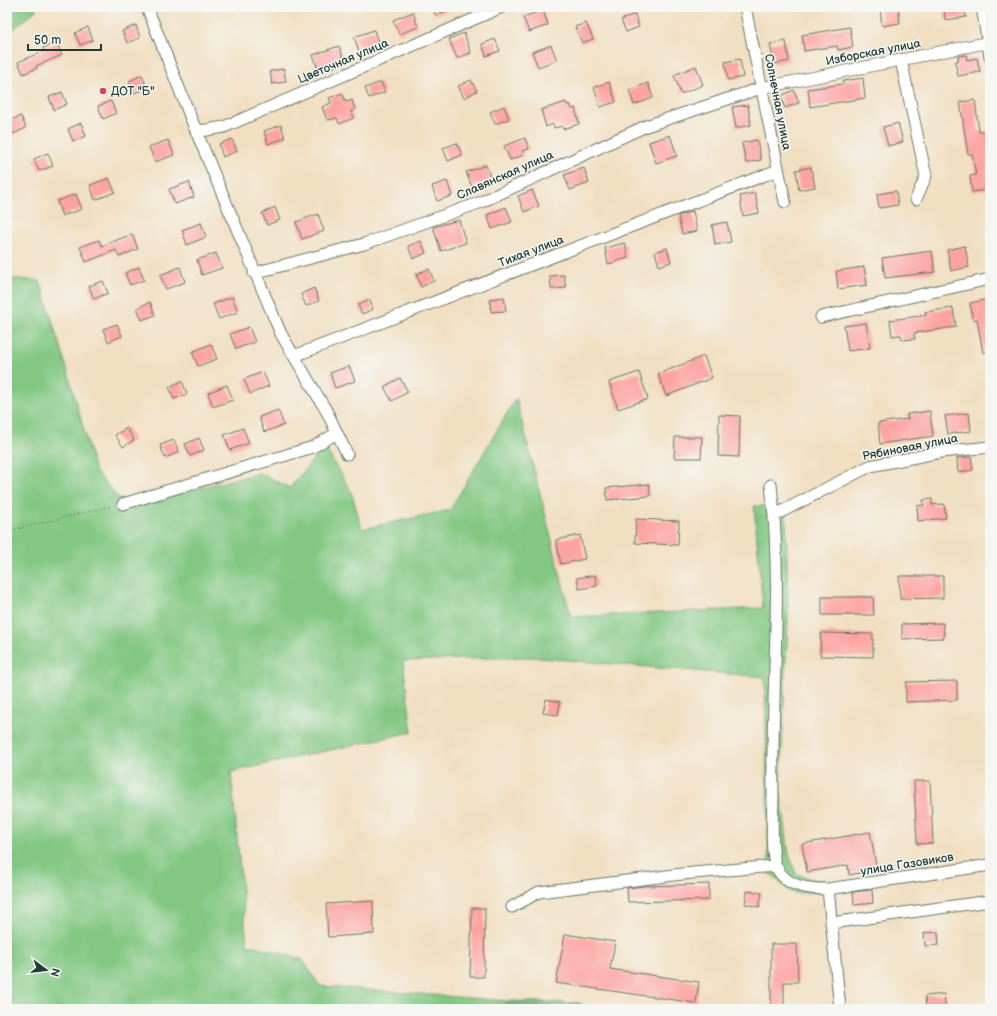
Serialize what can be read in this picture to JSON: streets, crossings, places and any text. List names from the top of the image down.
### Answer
{
  "streets": {
    "street": [
      "Изборская улица",
      "Цветочная улица",
      "Солнечная улица",
      "Славянская улица",
      "Тихая улица",
      "Рябиновая улица",
      "улица Газовиков"
    ]
  },
  "crossings": [
    ["Изборская улица", "Солнечная улица"],
    ["Изборская улица", "Славянская улица"],
    ["Солнечная улица", "Славянская улица"],
    ["Солнечная улица", "Тихая улица"]
  ],
  "places": ["ДОТ \"Б\""],
  "scale_bar": "50 m",
  "north": "right"
}
